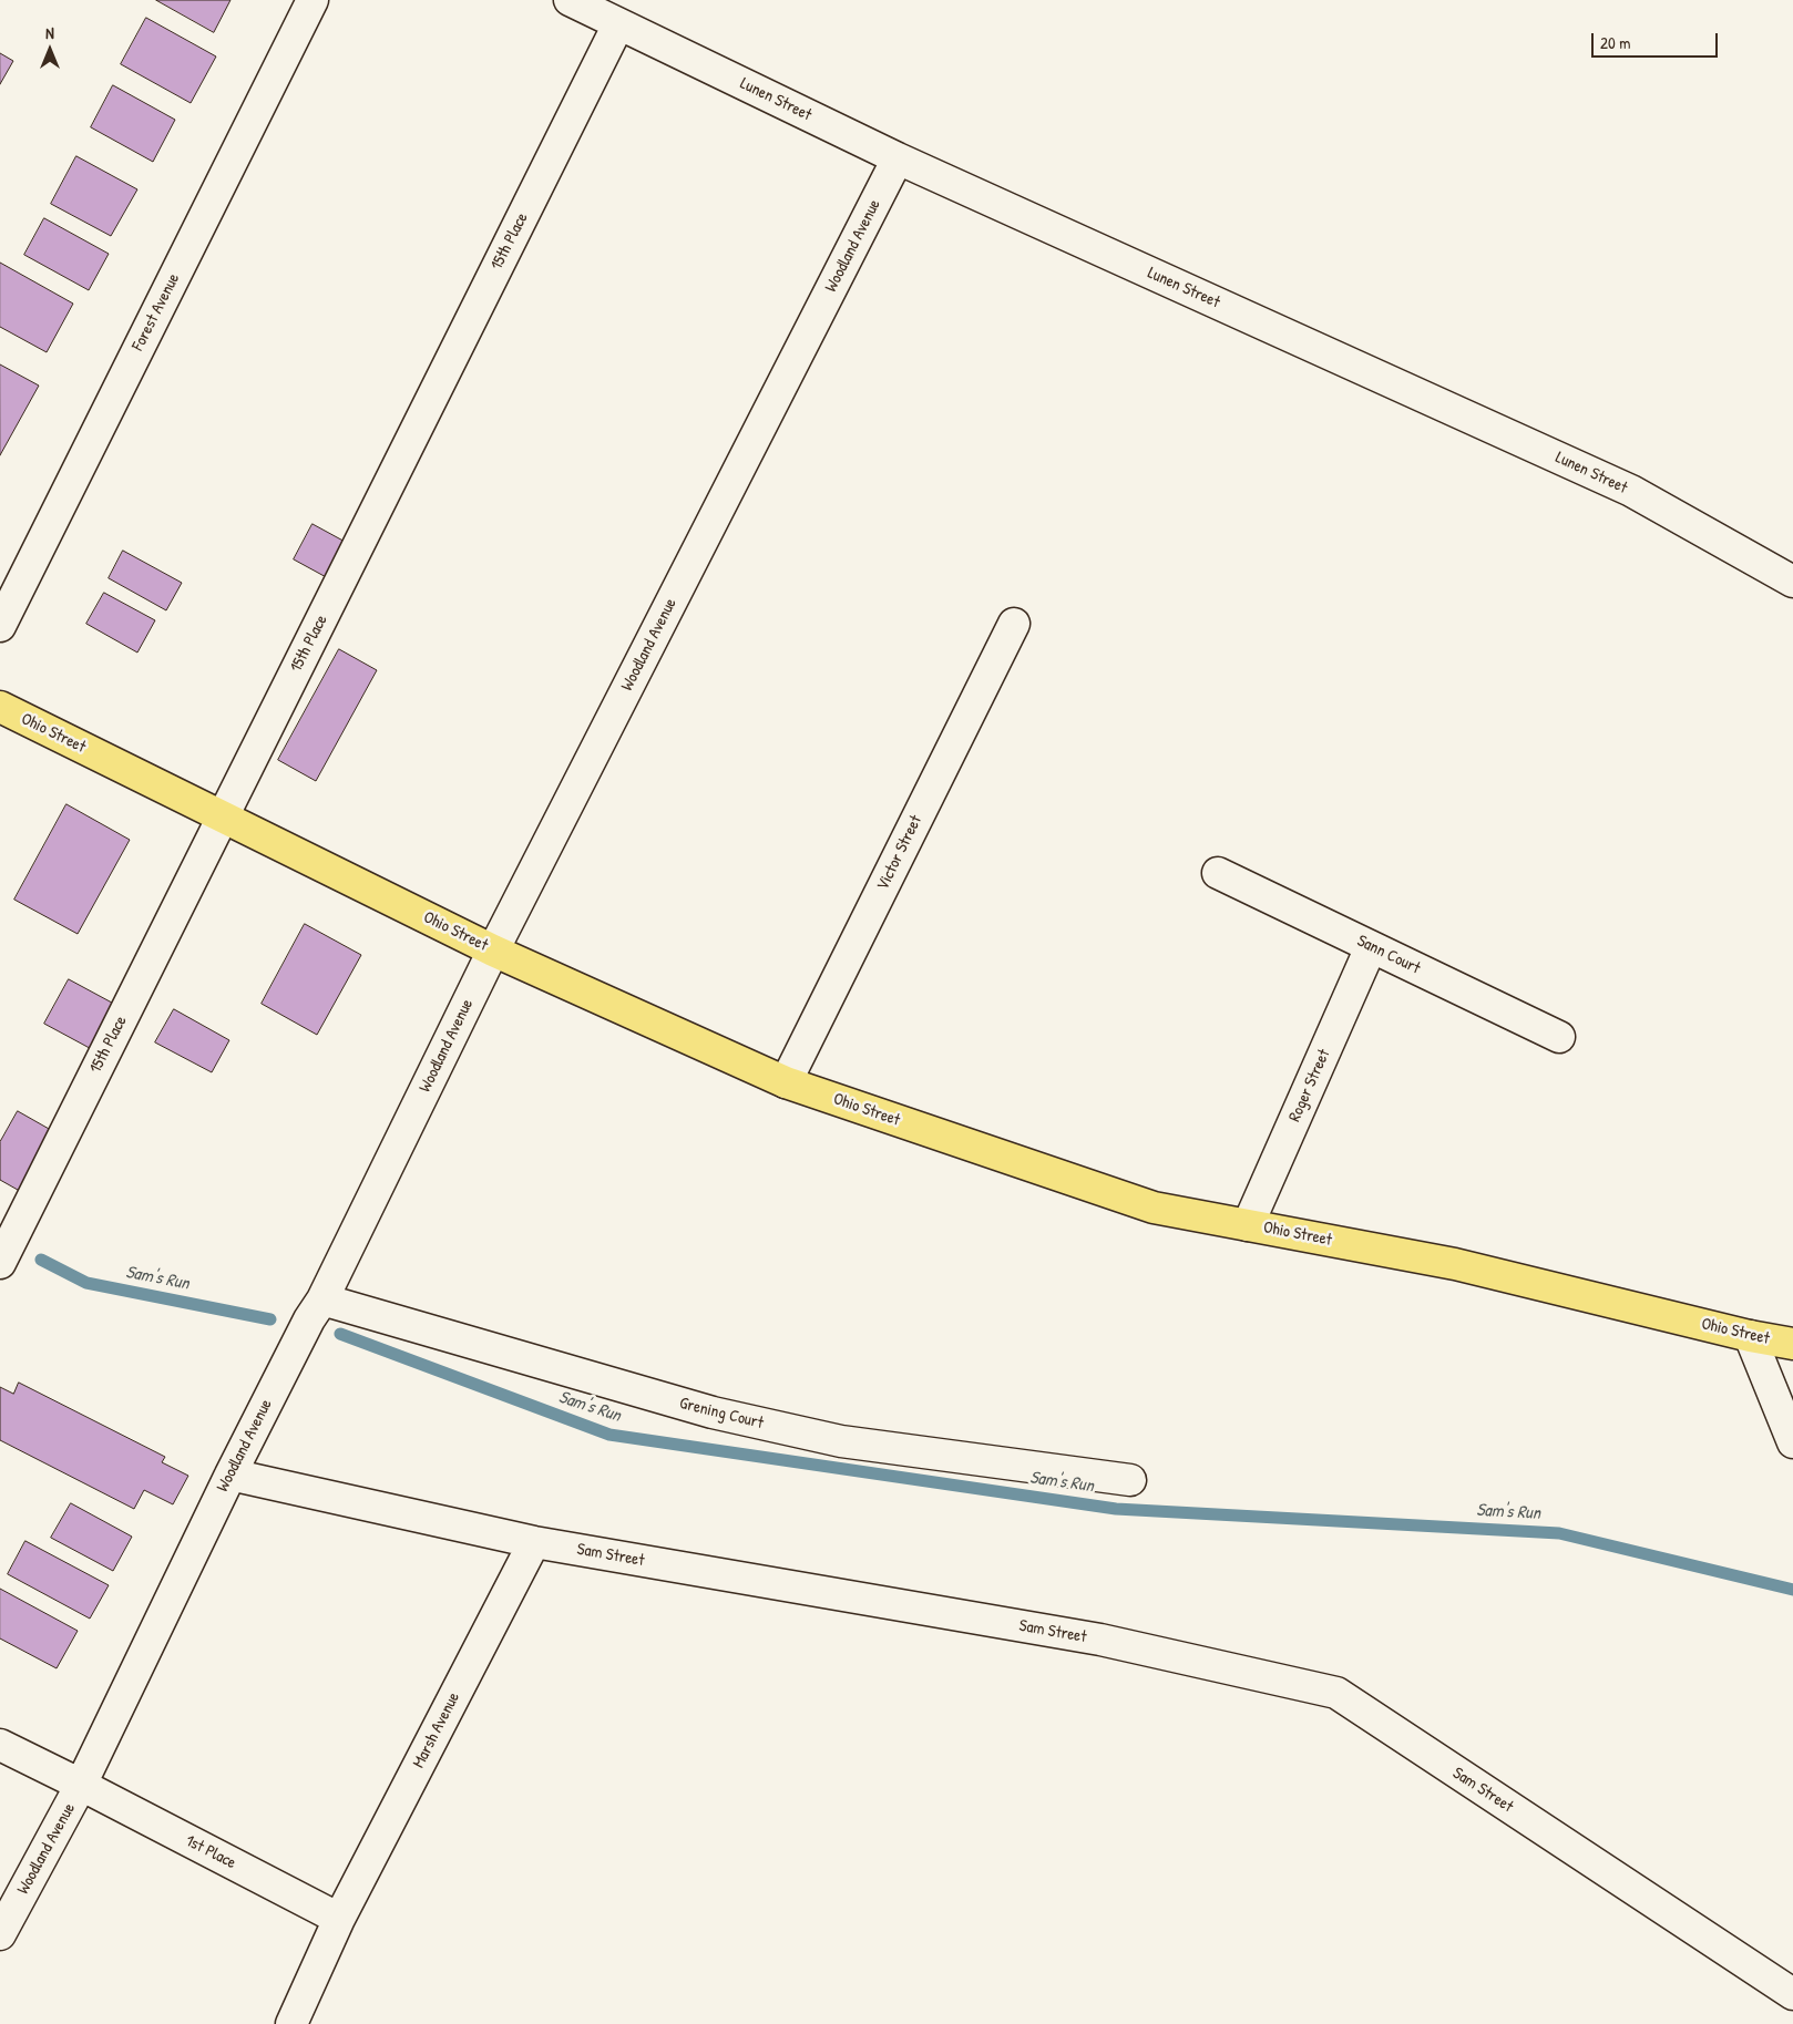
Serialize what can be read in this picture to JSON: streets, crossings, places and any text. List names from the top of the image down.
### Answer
{
  "streets": {
    "main road": ["Ohio Street"],
    "street": [
      "Lunen Street",
      "15th Place",
      "Woodland Avenue",
      "Forest Avenue",
      "Victor Street",
      "Sann Court",
      "Roger Street",
      "Grening Court",
      "Sam Street",
      "Marsh Avenue",
      "1st Place"
    ]
  },
  "crossings": [
    ["Lunen Street", "15th Place"],
    ["Lunen Street", "Woodland Avenue"],
    ["15th Place", "Ohio Street"],
    ["Woodland Avenue", "Ohio Street"],
    ["Woodland Avenue", "Grening Court"],
    ["Woodland Avenue", "Sam Street"],
    ["Woodland Avenue", "1st Place"],
    ["Ohio Street", "Victor Street"],
    ["Ohio Street", "Roger Street"],
    ["Sann Court", "Roger Street"],
    ["Sam Street", "Marsh Avenue"],
    ["Marsh Avenue", "1st Place"]
  ],
  "water": ["Sam's Run"],
  "scale_bar": "20 m",
  "north": "top"
}
